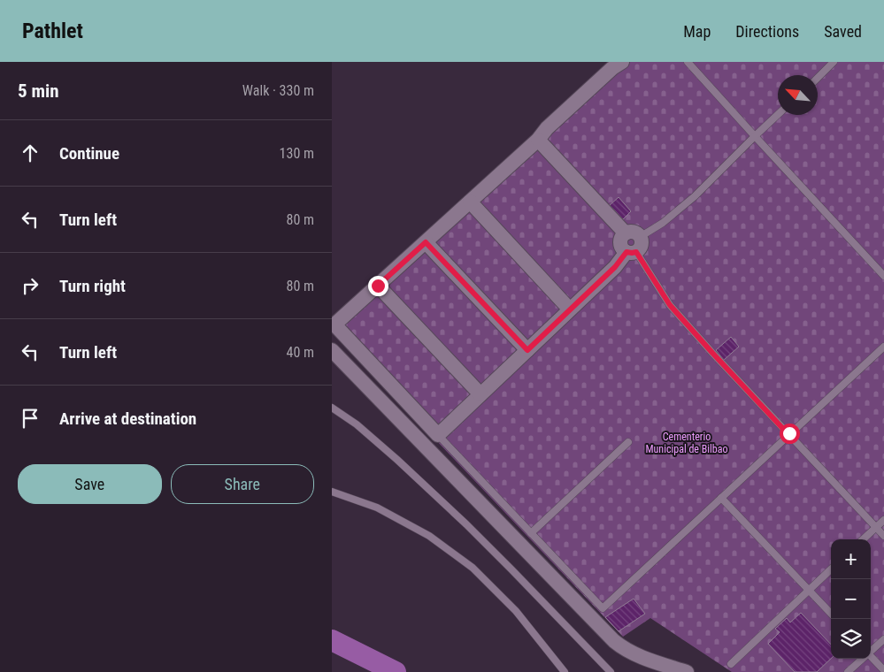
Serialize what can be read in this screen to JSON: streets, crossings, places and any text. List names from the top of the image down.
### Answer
{
  "parks": ["Cementerio Municipal de Bilbao"],
  "north": "top left",
  "page": {
    "header": "Pathlet",
    "nav": ["Map", "Directions", "Saved"],
    "heading": ["5 min", "Walk · 330 m"],
    "list": [
      ["Continue", "130 m"],
      ["Turn left", "80 m"],
      ["Turn right", "80 m"],
      ["Turn left", "40 m"],
      "Arrive at destination"
    ],
    "buttons": ["Save", "Share"],
    "map_buttons": ["+", "−"]
  }
}
